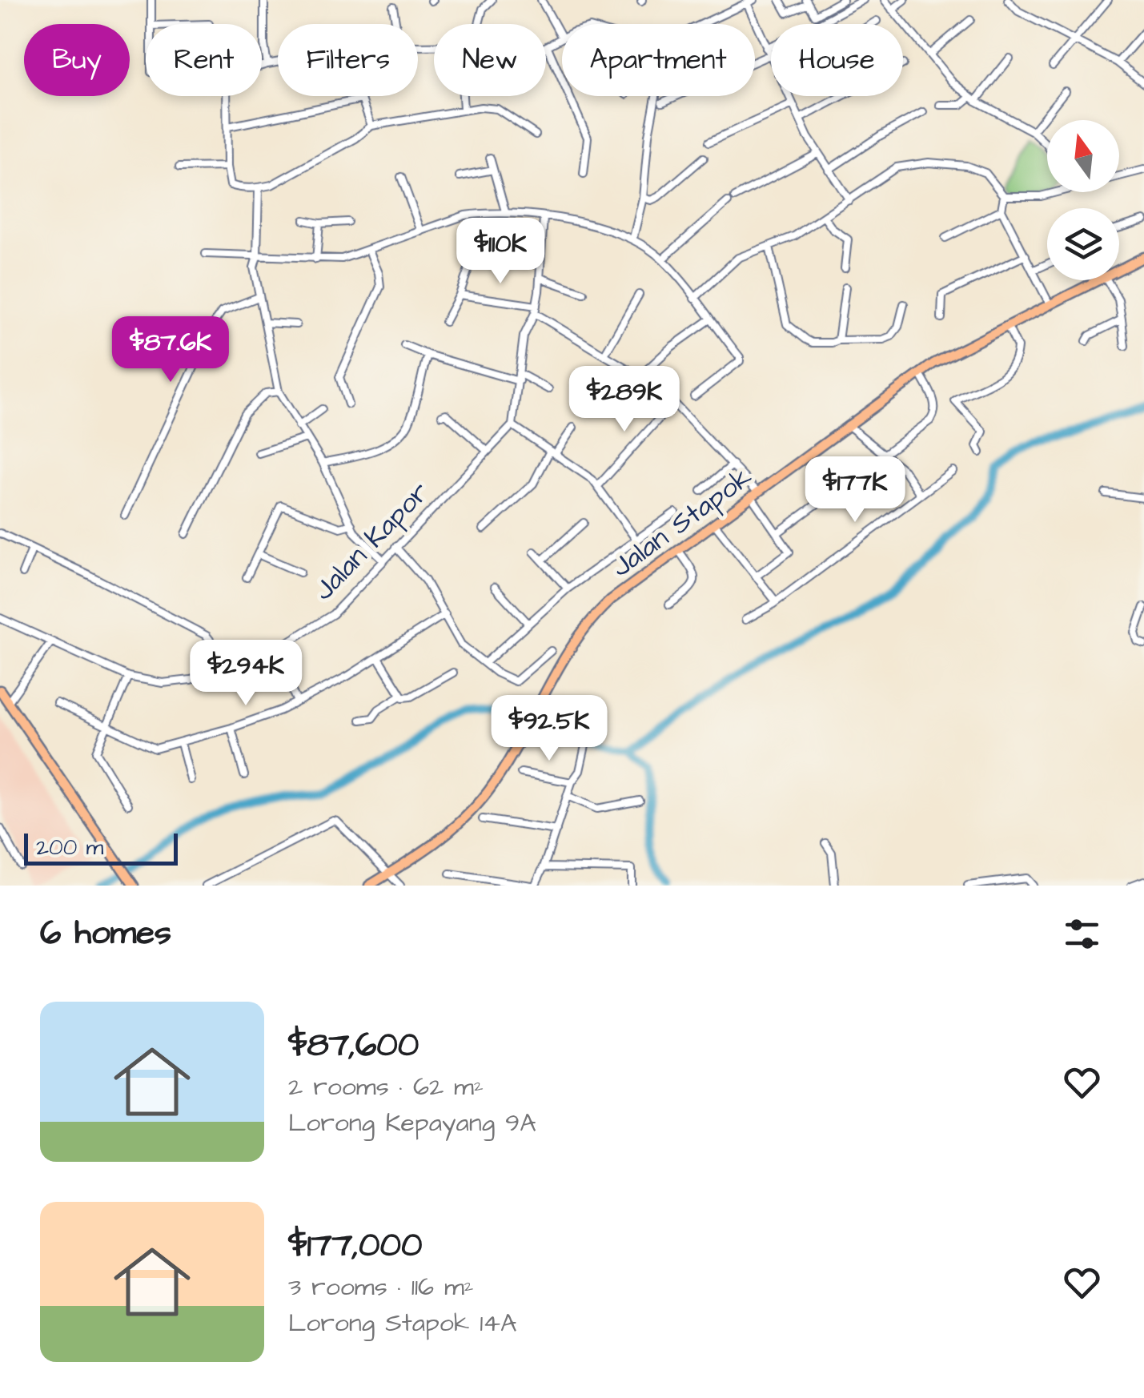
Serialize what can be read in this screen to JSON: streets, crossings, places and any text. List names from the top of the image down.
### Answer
{
  "streets": {
    "main road": ["Jalan Stapok"],
    "street": ["Jalan Kapor"]
  },
  "scale_bar": "200 m",
  "north": "top",
  "page": {
    "chip": [
      "Buy",
      "Rent",
      "Filters",
      "New",
      "Apartment",
      "House"
    ],
    "price": [
      "$110K",
      "$87.6K",
      "$289K",
      "$177K",
      "$294K",
      "$92.5K"
    ],
    "scale": "200 m",
    "heading": "6 homes",
    "list": [
      {
        "name": "$87,600",
        "note": "2 rooms · 62 m² · Lorong Kepayang 9A"
      },
      {
        "name": "$177,000",
        "note": "3 rooms · 116 m² · Lorong Stapok 14A"
      }
    ]
  }
}
